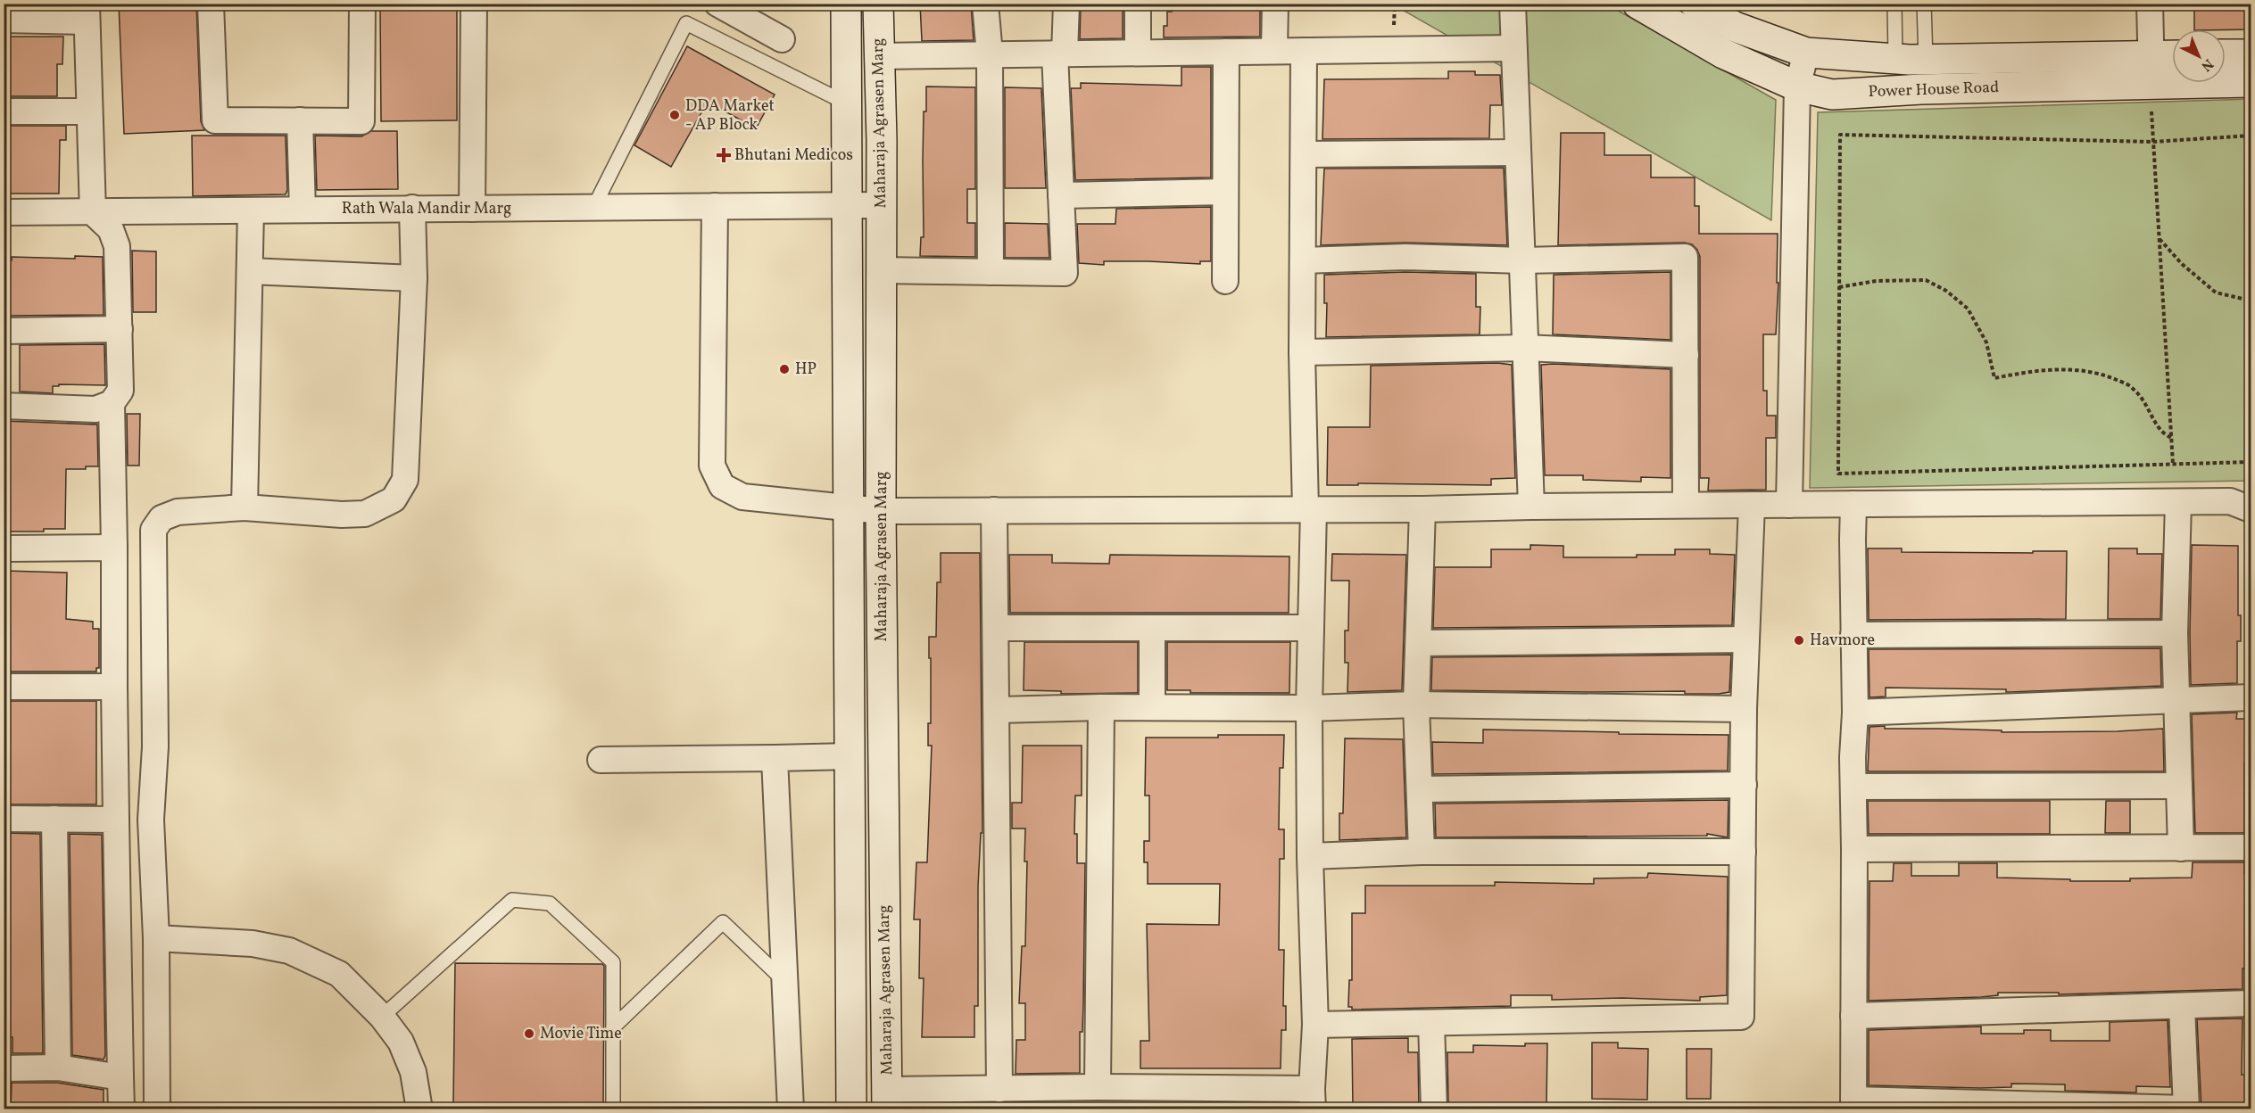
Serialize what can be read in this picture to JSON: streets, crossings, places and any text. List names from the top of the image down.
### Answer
{
  "streets": {
    "street": ["Power House Road", "Maharaja Agrasen Marg", "Rath Wala Mandir Marg"]
  },
  "crossings": [
    ["Maharaja Agrasen Marg", "Rath Wala Mandir Marg"]
  ],
  "places": {
    "other": [
      "DDA Market - AP Block",
      "HP",
      "Havmore",
      "Movie Time"
    ],
    "health": ["Bhutani Medicos"]
  },
  "north": "bottom right"
}
